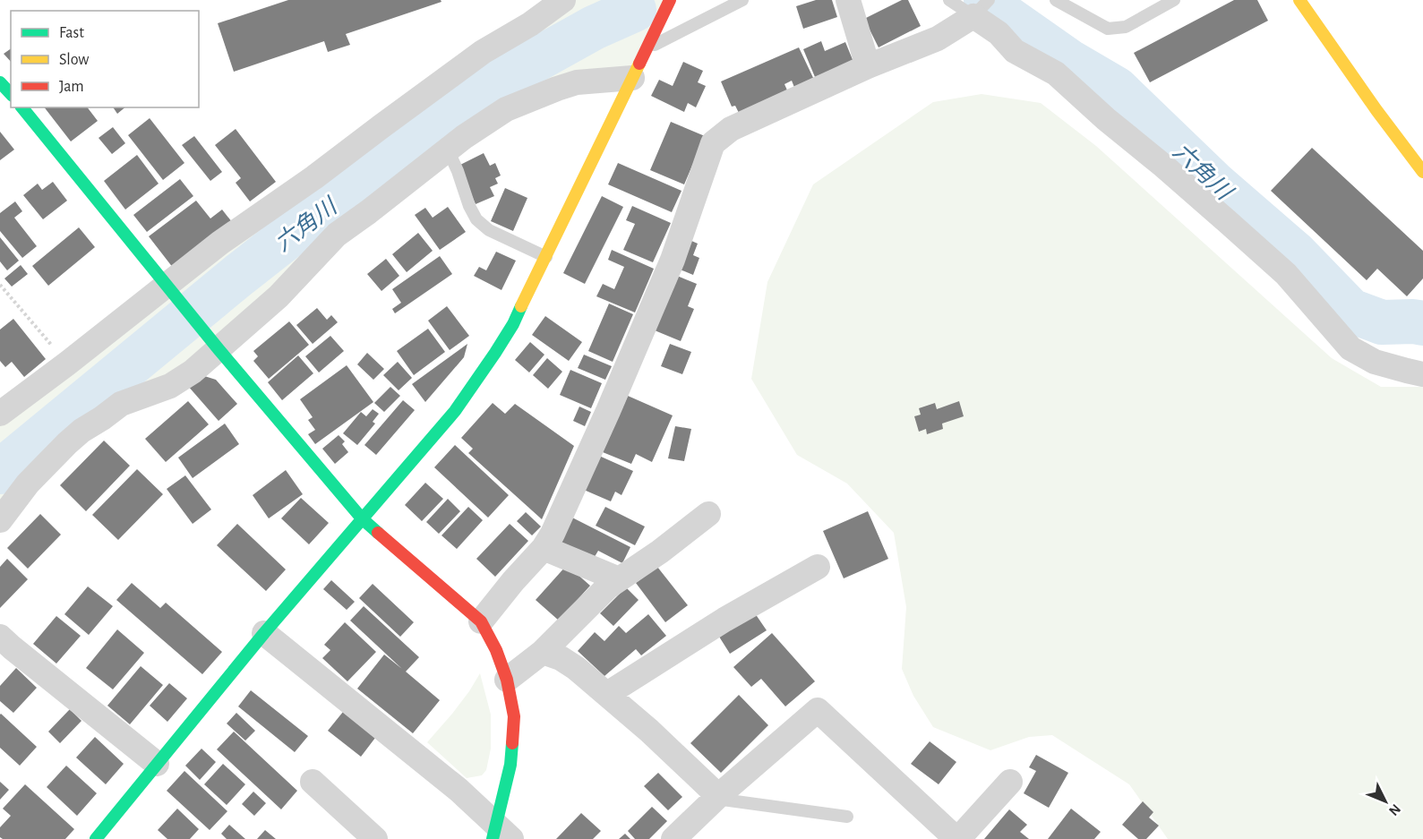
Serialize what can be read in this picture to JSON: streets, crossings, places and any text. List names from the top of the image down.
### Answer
{
  "water": ["六角川"],
  "legend": ["Fast", "Slow", "Jam"],
  "north": "bottom right"
}
